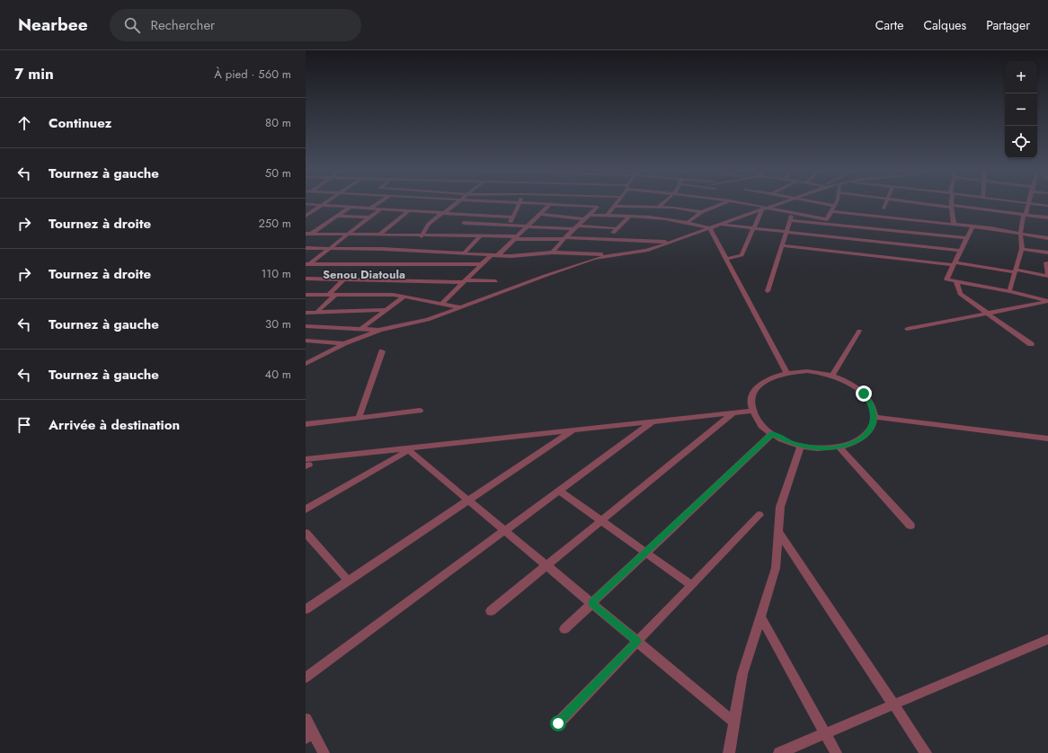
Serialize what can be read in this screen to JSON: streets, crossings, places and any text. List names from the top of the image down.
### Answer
{
  "districts": ["Senou Diatoula"],
  "page": {
    "header": "Nearbee",
    "search": "Rechercher",
    "nav": ["Carte", "Calques", "Partager"],
    "heading": ["7 min", "À pied · 560 m"],
    "map_buttons": ["+", "−"],
    "list": [
      ["Continuez", "80 m"],
      ["Tournez à gauche", "50 m"],
      ["Tournez à droite", "250 m"],
      ["Tournez à droite", "110 m"],
      ["Tournez à gauche", "30 m"],
      ["Tournez à gauche", "40 m"],
      "Arrivée à destination"
    ]
  }
}
